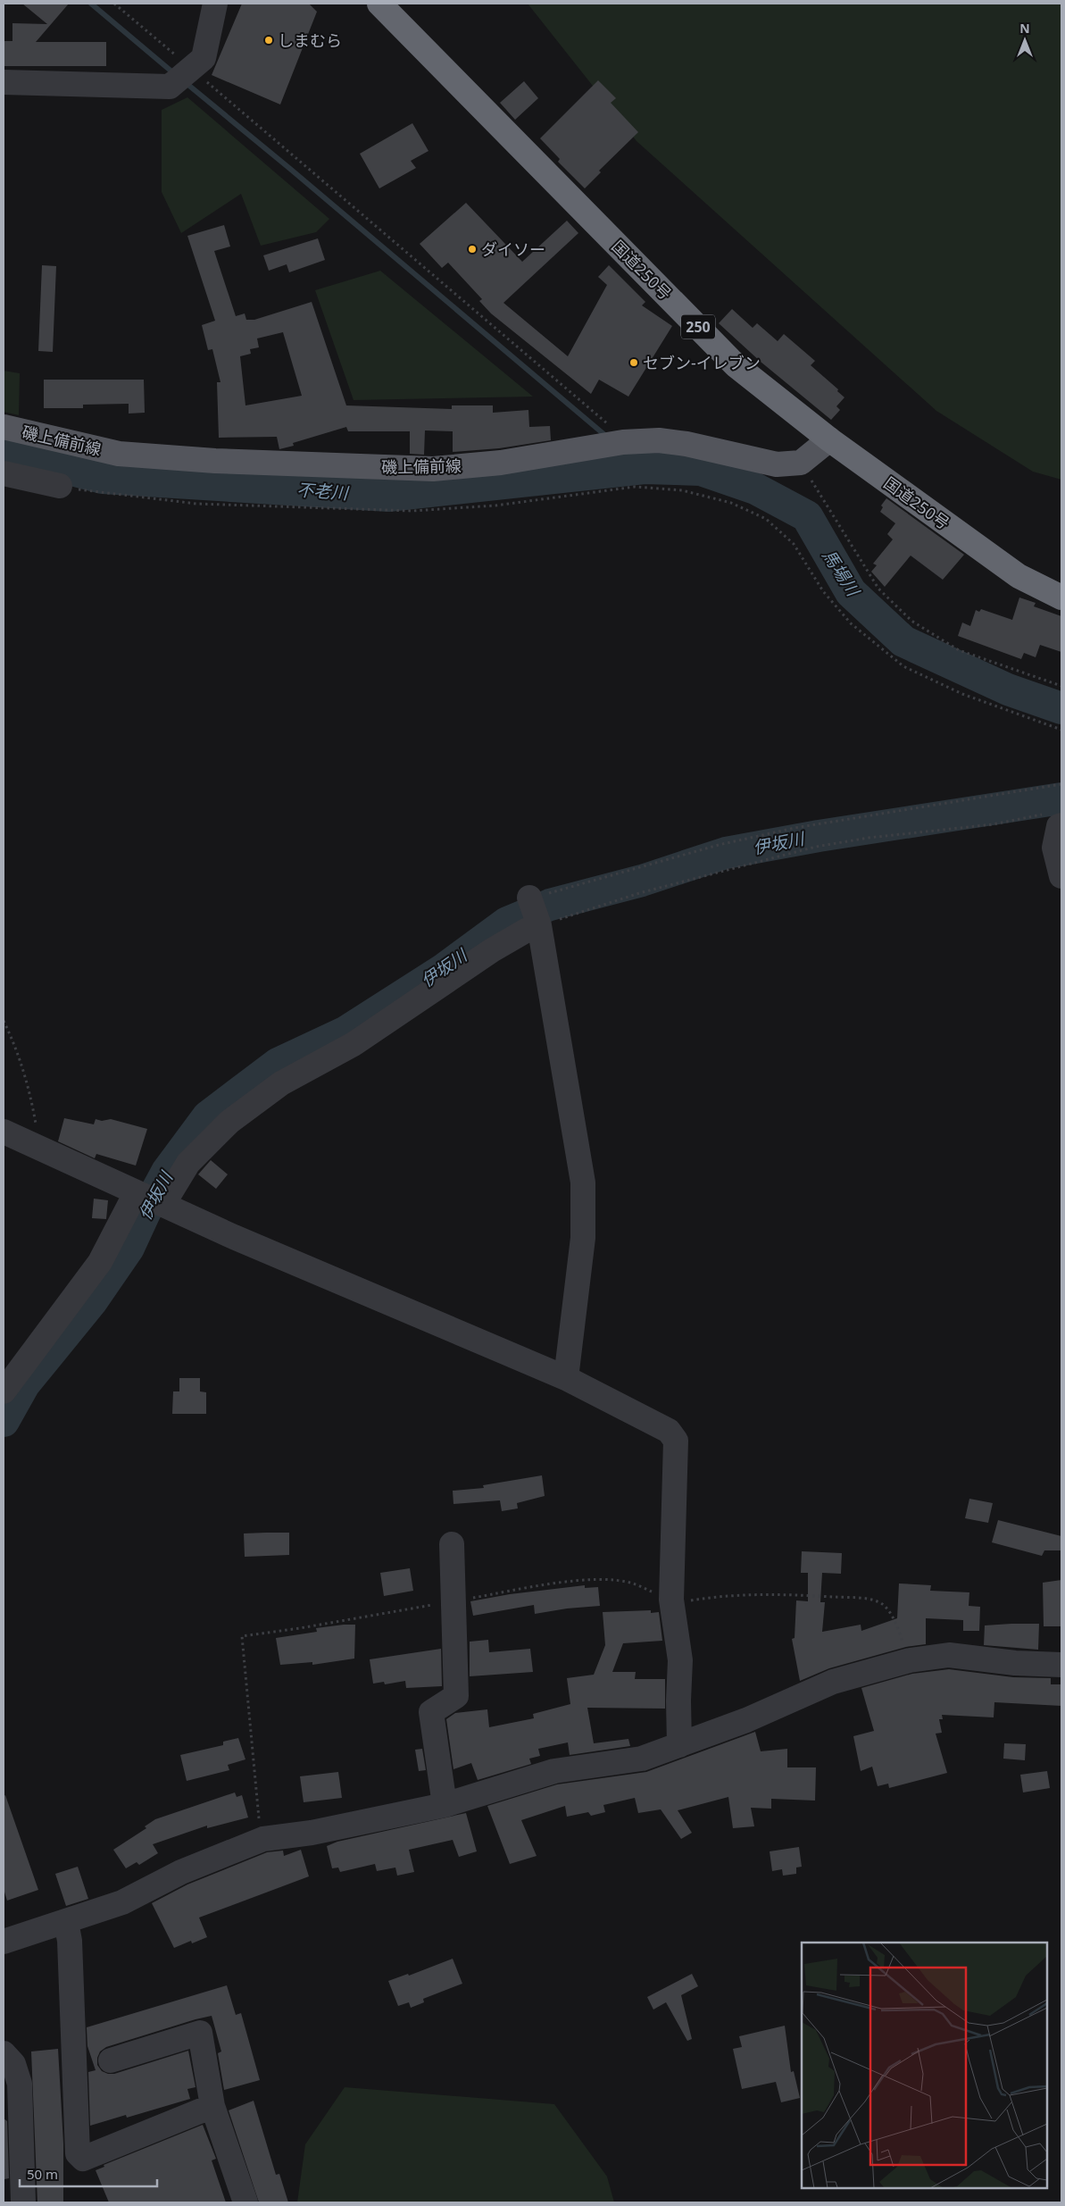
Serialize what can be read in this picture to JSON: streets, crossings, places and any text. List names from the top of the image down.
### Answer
{
  "streets": {
    "highway": ["国道250号", "250"],
    "main road": ["磯上備前線"]
  },
  "water": ["不老川", "馬場川", "伊坂川"],
  "places": ["しまむら", "ダイソー", "セブン-イレブン"],
  "scale_bar": "50 m",
  "north": "top"
}
